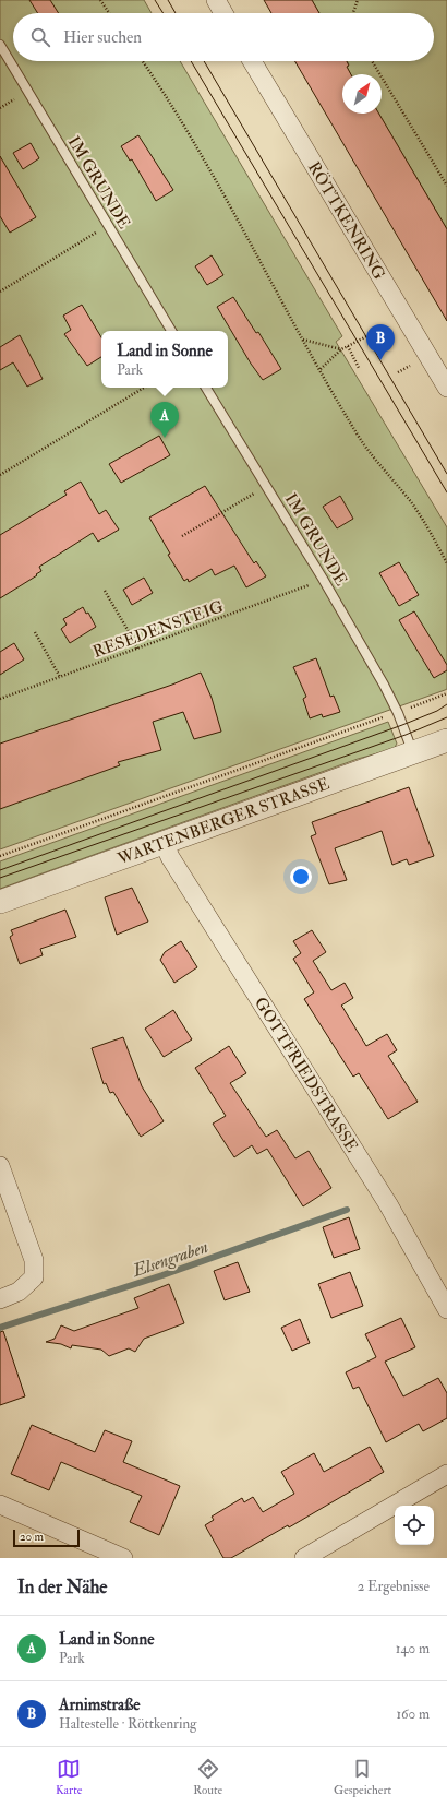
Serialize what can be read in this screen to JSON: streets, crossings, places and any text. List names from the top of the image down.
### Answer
{
  "streets": {
    "street": ["RÖTTKENRING", "WARTENBERGER STRASSE", "GOTTFRIEDSTRASSE"],
    "lane": ["IM GRUNDE"],
    "path": ["RESEDENSTEIG"]
  },
  "crossings": [
    ["IM GRUNDE", "RESEDENSTEIG"],
    ["IM GRUNDE", "WARTENBERGER STRASSE"],
    ["WARTENBERGER STRASSE", "GOTTFRIEDSTRASSE"]
  ],
  "water": ["Elsengraben"],
  "scale_bar": "20 m",
  "north": "top right",
  "page": {
    "search": "Hier suchen",
    "pins": ["B", "A"],
    "popup": ["Land in Sonne", "Park"],
    "scale": "20 m",
    "heading": ["In der Nähe", "2 Ergebnisse"],
    "list": [
      {
        "mark": "A",
        "name": "Land in Sonne",
        "note": "Park",
        "value": "140 m"
      },
      {
        "mark": "B",
        "name": "Arnimstraße",
        "note": "Haltestelle · Röttkenring",
        "value": "160 m"
      }
    ],
    "nav": ["Karte", "Route", "Gespeichert"]
  }
}
